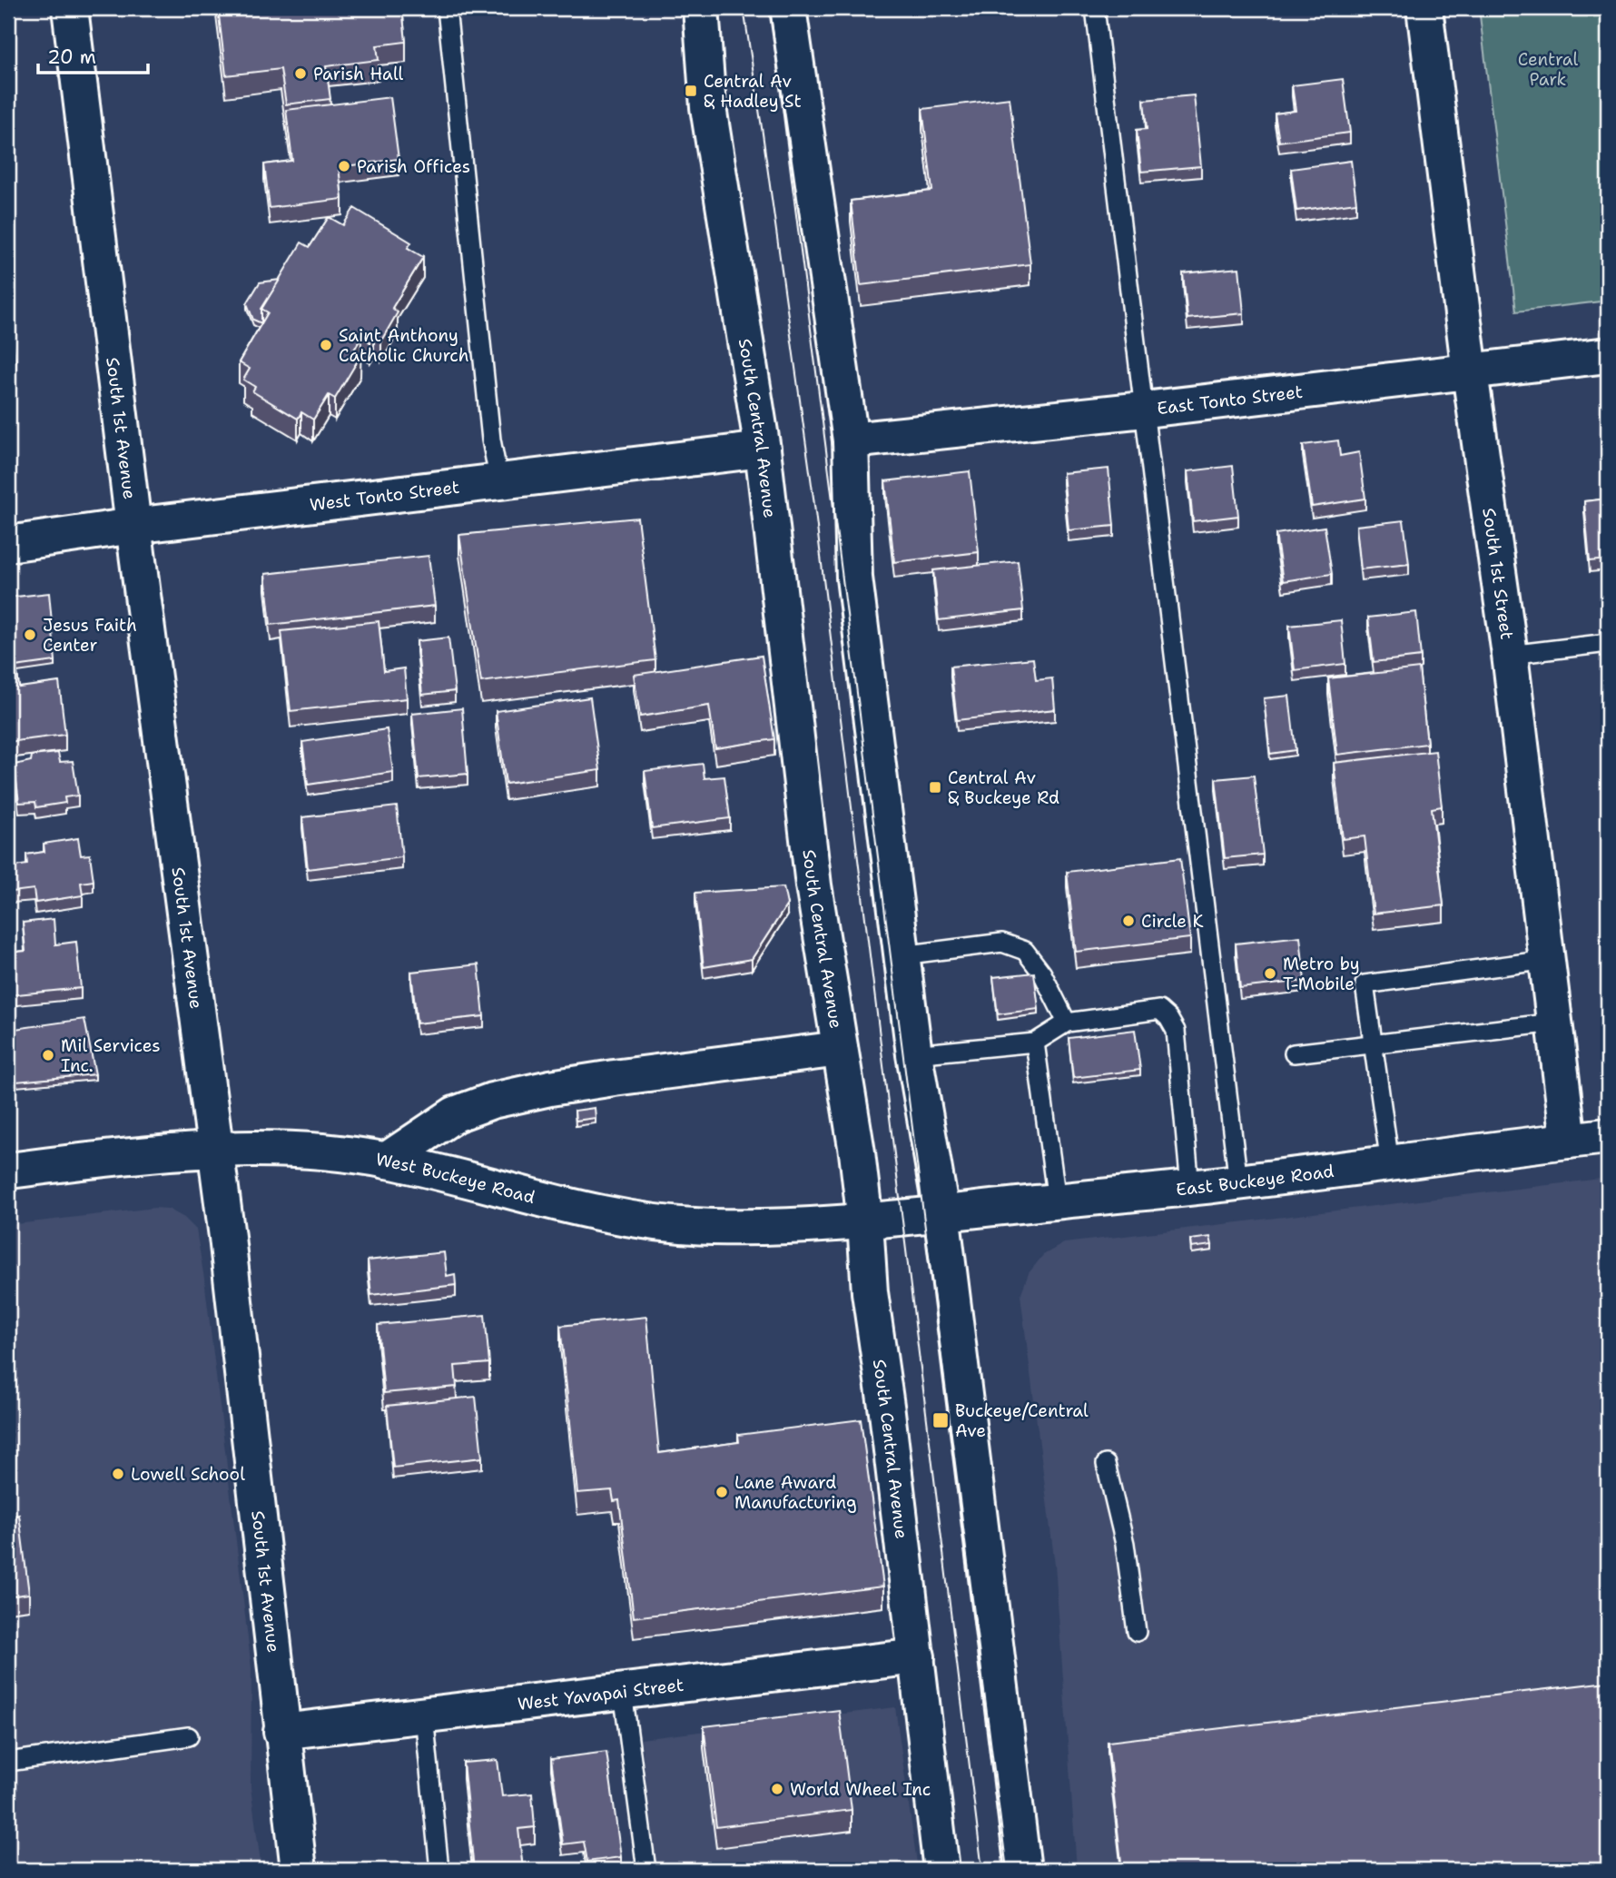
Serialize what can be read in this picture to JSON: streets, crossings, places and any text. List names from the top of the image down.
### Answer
{
  "streets": {
    "main road": [
      "East Tonto Street",
      "South 1st Avenue",
      "South Central Avenue",
      "West Tonto Street",
      "South 1st Street",
      "West Buckeye Road",
      "East Buckeye Road",
      "West Yavapai Street"
    ]
  },
  "crossings": [
    ["East Tonto Street", "South 1st Street"],
    ["South 1st Avenue", "West Tonto Street"],
    ["South 1st Avenue", "West Buckeye Road"],
    ["South 1st Avenue", "West Yavapai Street"],
    ["South Central Avenue", "West Tonto Street"],
    ["South Central Avenue", "West Buckeye Road"],
    ["South Central Avenue", "West Yavapai Street"],
    ["South 1st Street", "East Buckeye Road"],
    ["West Buckeye Road", "East Buckeye Road"]
  ],
  "parks": ["Central Park"],
  "places": {
    "other": [
      "Parish Hall",
      "Parish Offices",
      "Saint Anthony Catholic Church",
      "Jesus Faith Center",
      "Circle K",
      "Metro by T-Mobile",
      "Mil Services Inc.",
      "Lowell School",
      "Lane Award Manufacturing",
      "World Wheel Inc"
    ],
    "transit": ["Central Av & Hadley St", "Central Av & Buckeye Rd", "Buckeye/Central Ave"]
  },
  "scale_bar": "20 m"
}
